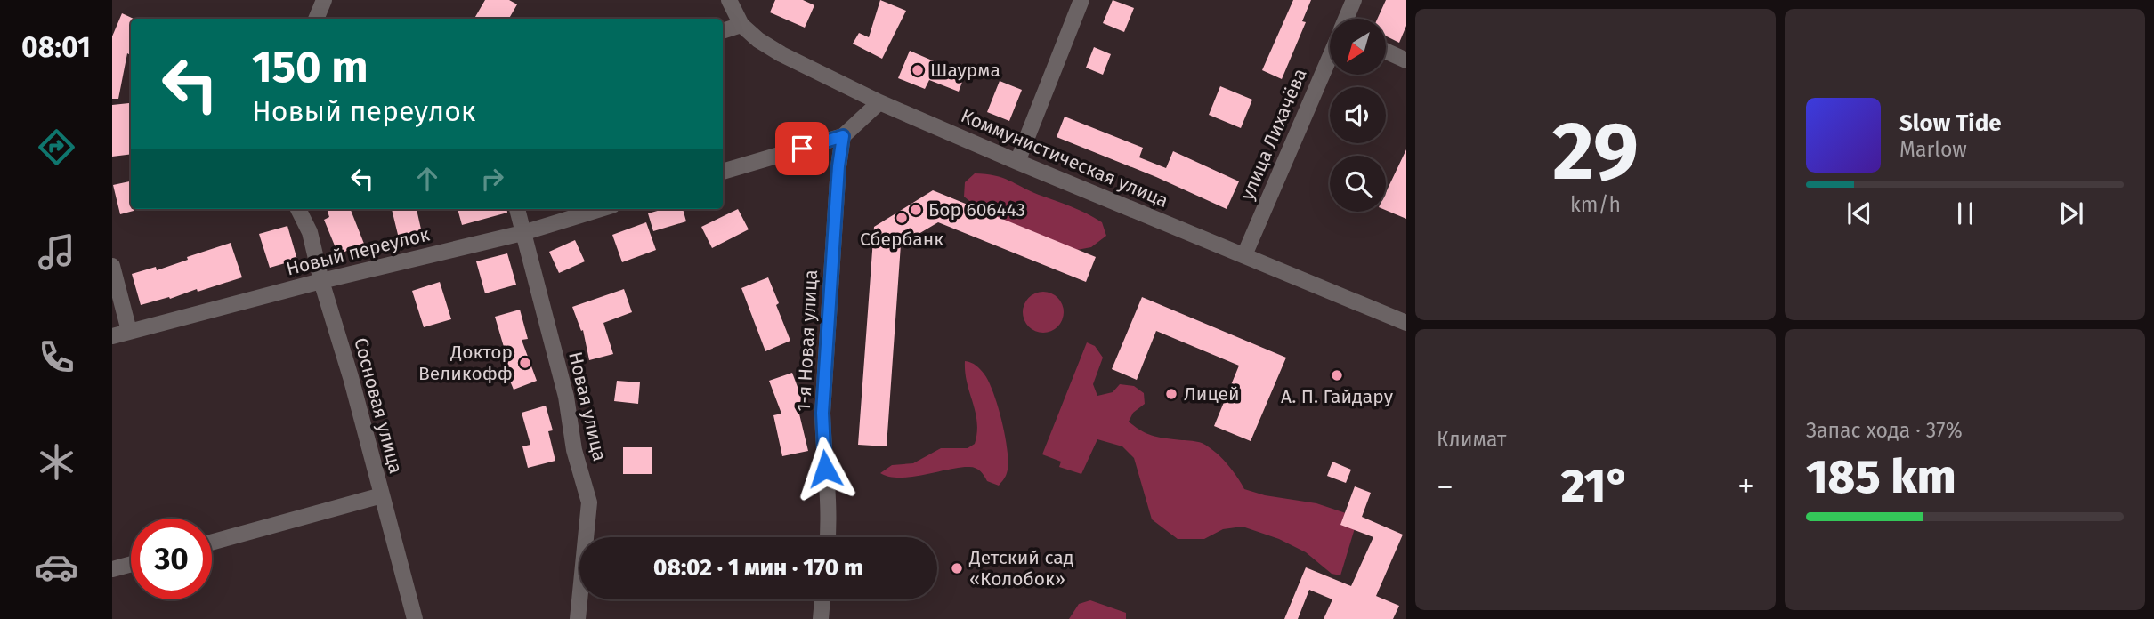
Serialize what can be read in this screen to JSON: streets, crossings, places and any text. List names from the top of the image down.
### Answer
{
  "streets": {
    "street": [
      "улица Лихачёва",
      "Коммунистическая улица",
      "Новый переулок",
      "1-я Новая улица",
      "Сосновая улица",
      "Новая улица"
    ]
  },
  "crossings": [
    ["улица Лихачёва", "Коммунистическая улица"],
    ["Новый переулок", "Сосновая улица"],
    ["Новый переулок", "Новая улица"]
  ],
  "places": [
    "Шаурма",
    "Бор 606443",
    "Сбербанк",
    "Доктор Великофф",
    "А. П. Гайдару",
    "Лицей",
    "Детский сад «Колобок»"
  ],
  "north": "bottom left",
  "page": {
    "tabs": "08:01",
    "tile": [
      ["29", "km/h"],
      "Климат",
      ["Запас хода · 37%", "185 km"]
    ],
    "turn": ["150 m", "Новый переулок"],
    "song": ["Slow Tide", "Marlow"],
    "heat": ["−", "21°", "+"],
    "limit": "30",
    "trip": "08:02 · 1 мин · 170 m"
  }
}
